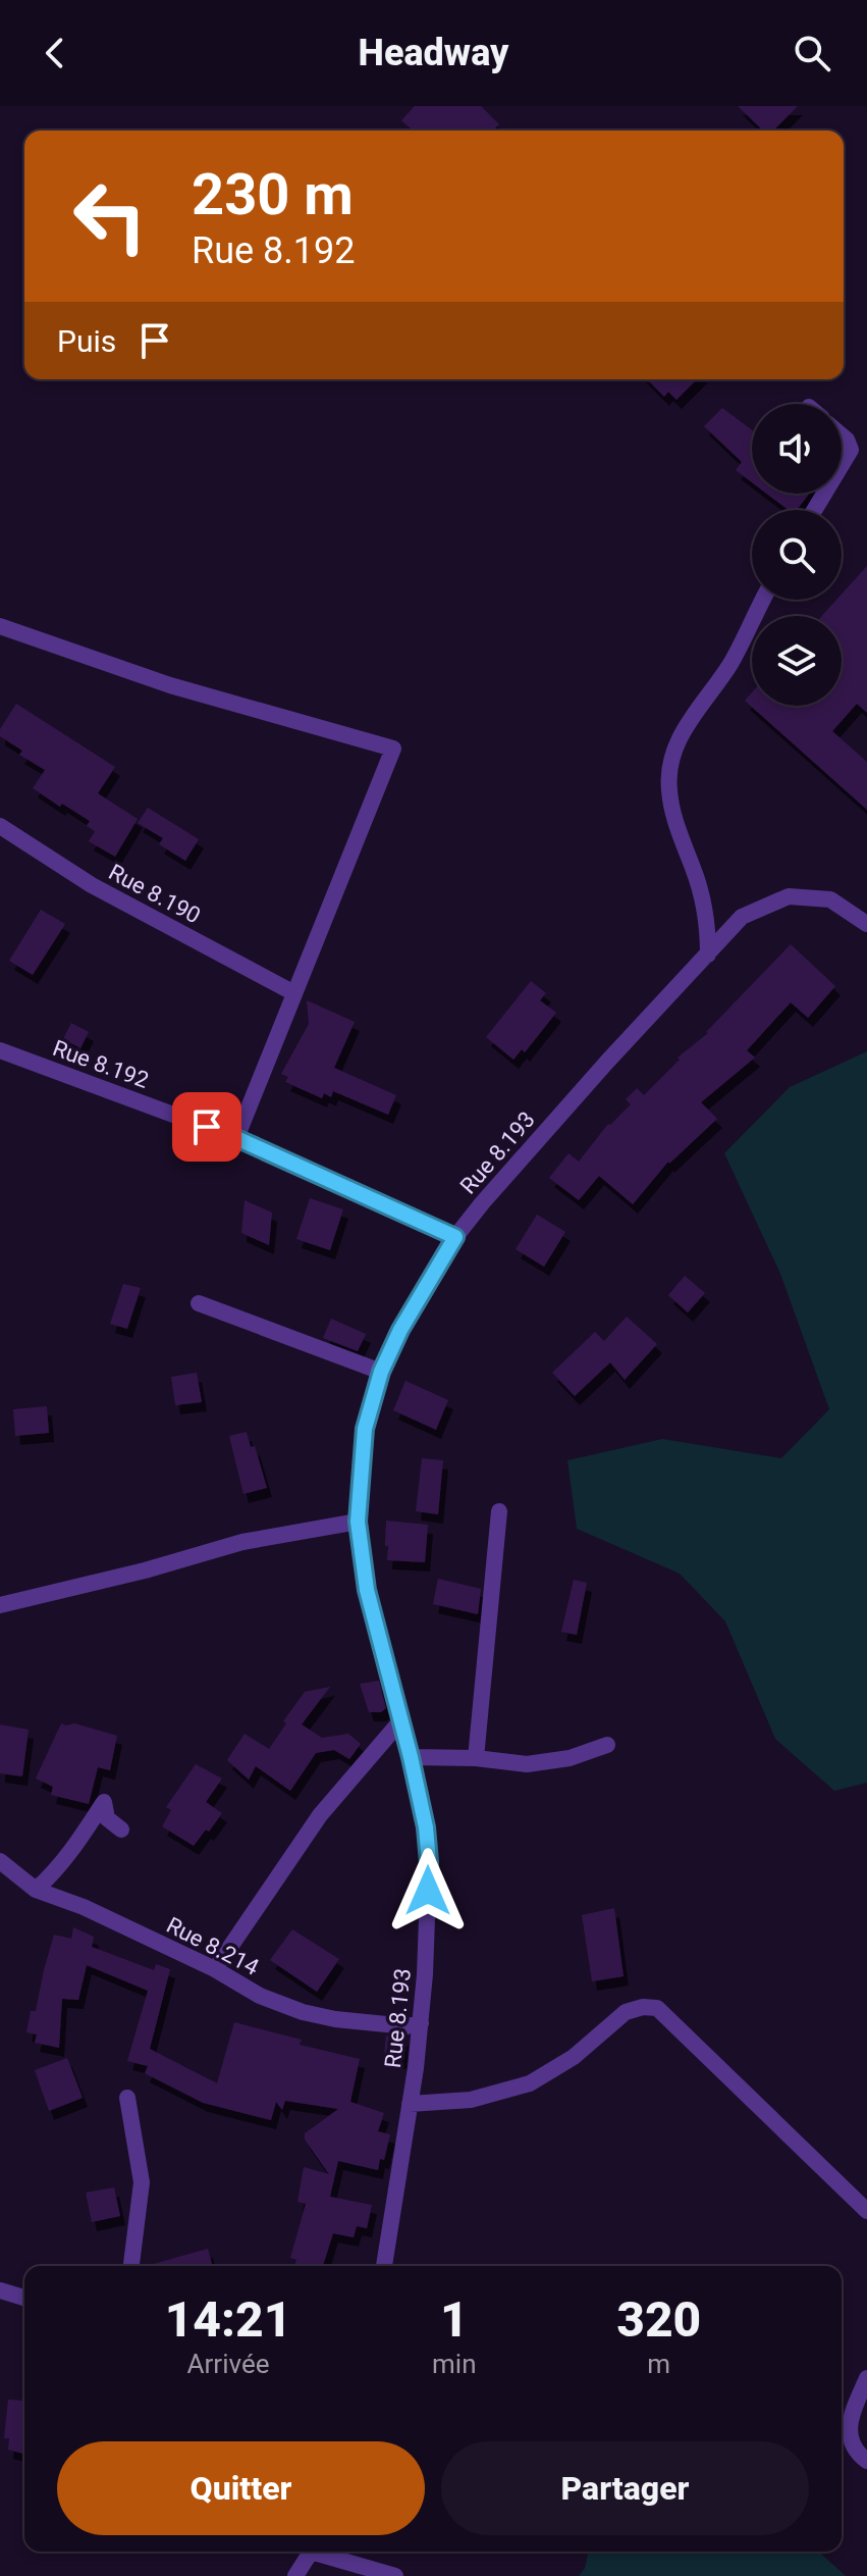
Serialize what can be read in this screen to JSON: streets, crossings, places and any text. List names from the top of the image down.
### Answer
{
  "streets": {
    "street": [
      "Rue 8.190",
      "Rue 8.192",
      "Rue 8.193",
      "Rue 8.214"
    ]
  },
  "crossings": [
    ["Rue 8.192", "Rue 8.193"],
    ["Rue 8.193", "Rue 8.214"]
  ],
  "page": {
    "header": "Headway",
    "turn": ["230 m", "Rue 8.192"],
    "then": "Puis",
    "eta": [
      "14:21",
      "Arrivée",
      "1",
      "min",
      "320",
      "m"
    ],
    "buttons": ["Quitter", "Partager"]
  }
}
